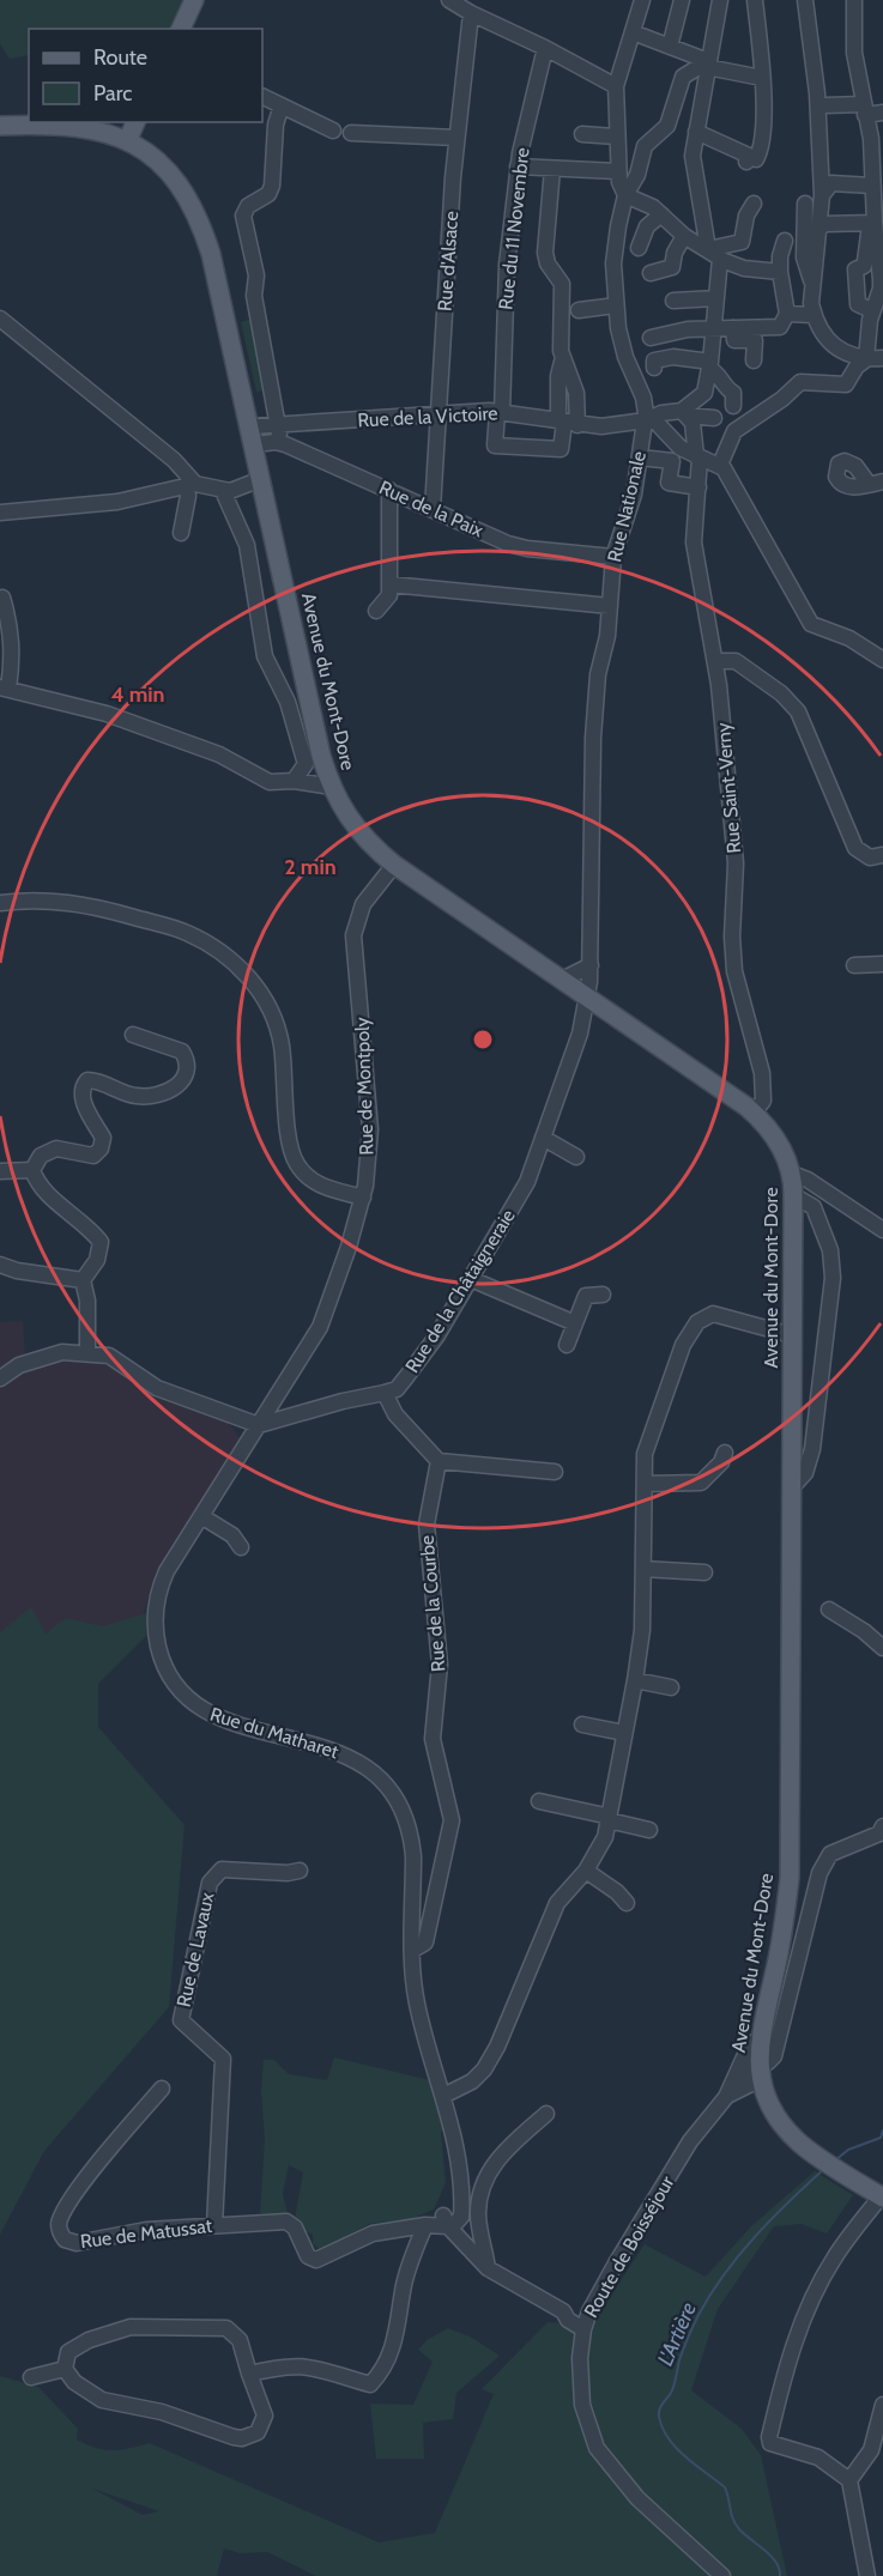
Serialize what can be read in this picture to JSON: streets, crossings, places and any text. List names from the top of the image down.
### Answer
{
  "streets": {
    "main road": ["Avenue du Mont-Dore"],
    "street": [
      "Rue du 11 Novembre",
      "Rue d'Alsace",
      "Rue de la Victoire",
      "Rue Nationale",
      "Rue de la Paix",
      "Rue Saint-Verny",
      "Rue de Montpoly",
      "Rue de la Châtaigneraie",
      "Rue de la Courbe",
      "Rue du Matharet",
      "Rue de Lavaux",
      "Rue de Matussat",
      "Route de Boisséjour"
    ]
  },
  "crossings": [
    ["Rue du 11 Novembre", "Rue de la Victoire"],
    ["Rue d'Alsace", "Rue de la Victoire"],
    ["Rue d'Alsace", "Rue de la Paix"],
    ["Rue de la Victoire", "Rue Nationale"],
    ["Rue de la Victoire", "Rue de la Paix"],
    ["Rue de la Victoire", "Avenue du Mont-Dore"],
    ["Rue de la Victoire", "Rue Saint-Verny"],
    ["Rue Nationale", "Rue de la Paix"],
    ["Rue Nationale", "Avenue du Mont-Dore"],
    ["Rue Nationale", "Rue de la Châtaigneraie"],
    ["Rue de la Paix", "Avenue du Mont-Dore"],
    ["Avenue du Mont-Dore", "Rue Saint-Verny"],
    ["Avenue du Mont-Dore", "Rue de Montpoly"],
    ["Avenue du Mont-Dore", "Rue de la Châtaigneraie"],
    ["Avenue du Mont-Dore", "Route de Boisséjour"],
    ["Rue de Montpoly", "Rue de la Châtaigneraie"],
    ["Rue de Montpoly", "Rue du Matharet"],
    ["Rue de la Châtaigneraie", "Rue du Matharet"],
    ["Rue de la Courbe", "Rue du Matharet"],
    ["Rue de Lavaux", "Rue de Matussat"]
  ],
  "water": ["L'Artière"],
  "legend": ["Route", "Parc"],
  "rings": ["4 min", "2 min"]
}
